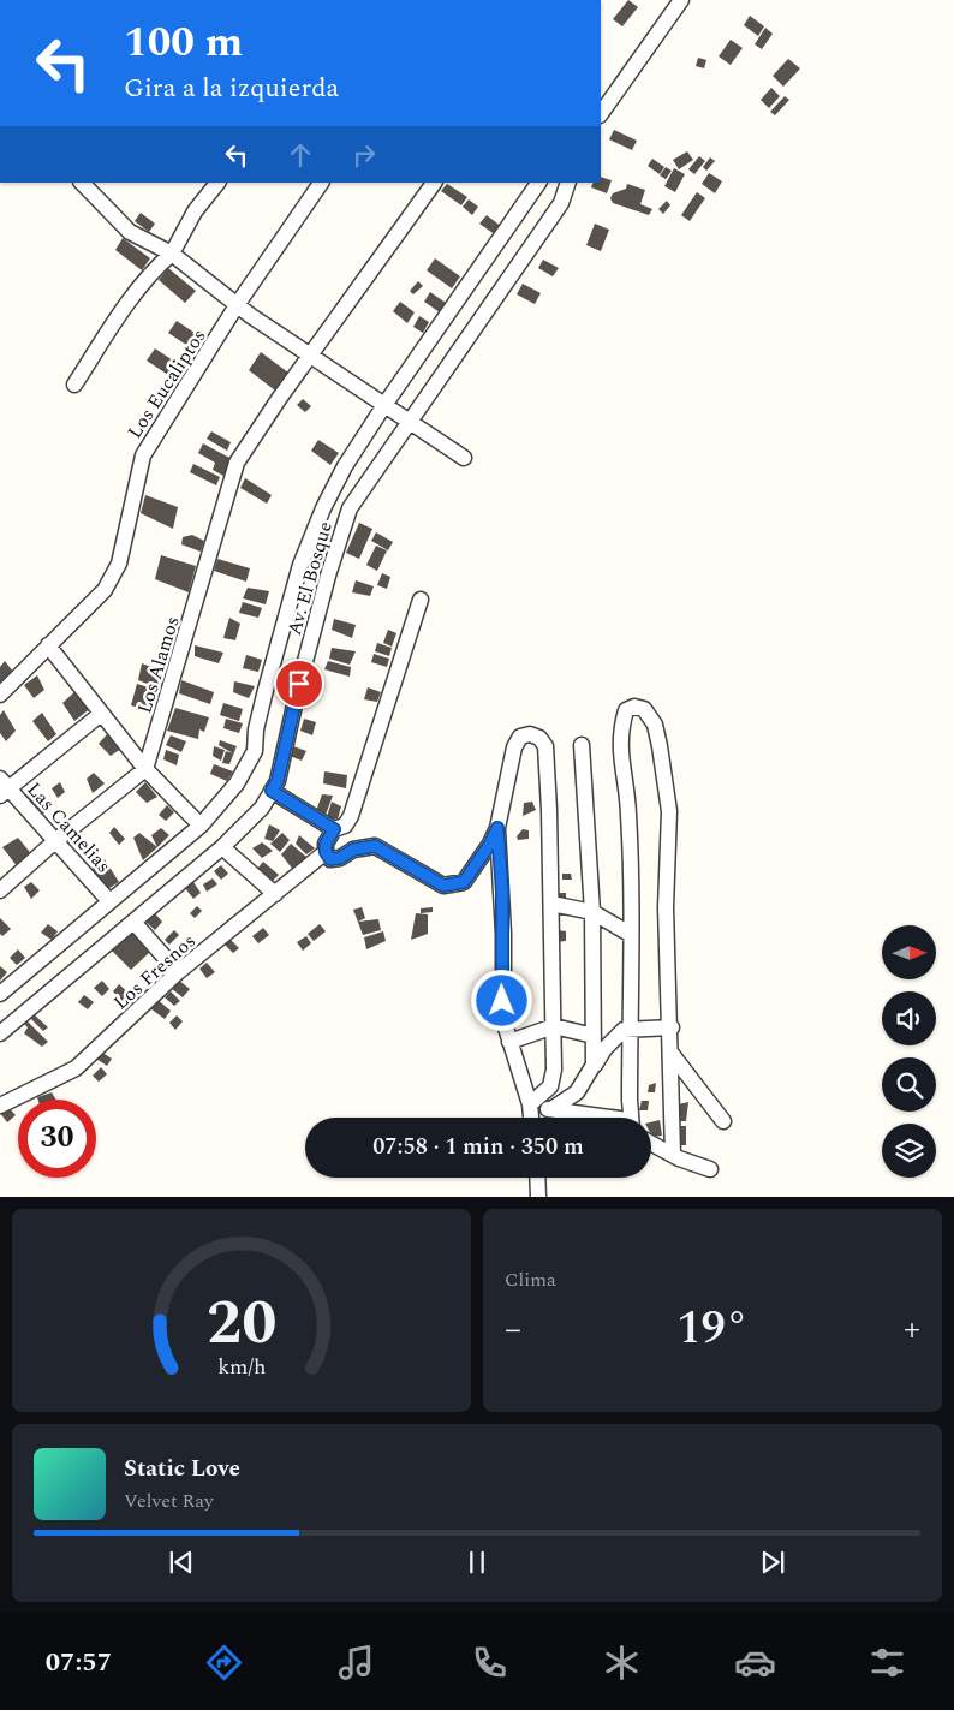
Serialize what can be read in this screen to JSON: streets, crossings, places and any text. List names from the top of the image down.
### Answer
{
  "streets": {
    "street": [
      "Los Eucaliptos",
      "Av. El Bosque",
      "Los Alamos",
      "Las Camelias",
      "Los Fresnos"
    ]
  },
  "crossings": [
    ["Av. El Bosque", "Las Camelias"]
  ],
  "north": "right",
  "page": {
    "turn": ["100 m", "Gira a la izquierda"],
    "limit": "30",
    "trip": "07:58 · 1 min · 350 m",
    "tile": "Clima",
    "heat": ["−", "19°", "+"],
    "song": ["Static Love", "Velvet Ray"],
    "tabs": "07:57",
    "gauge": ["20", "km/h"]
  }
}
